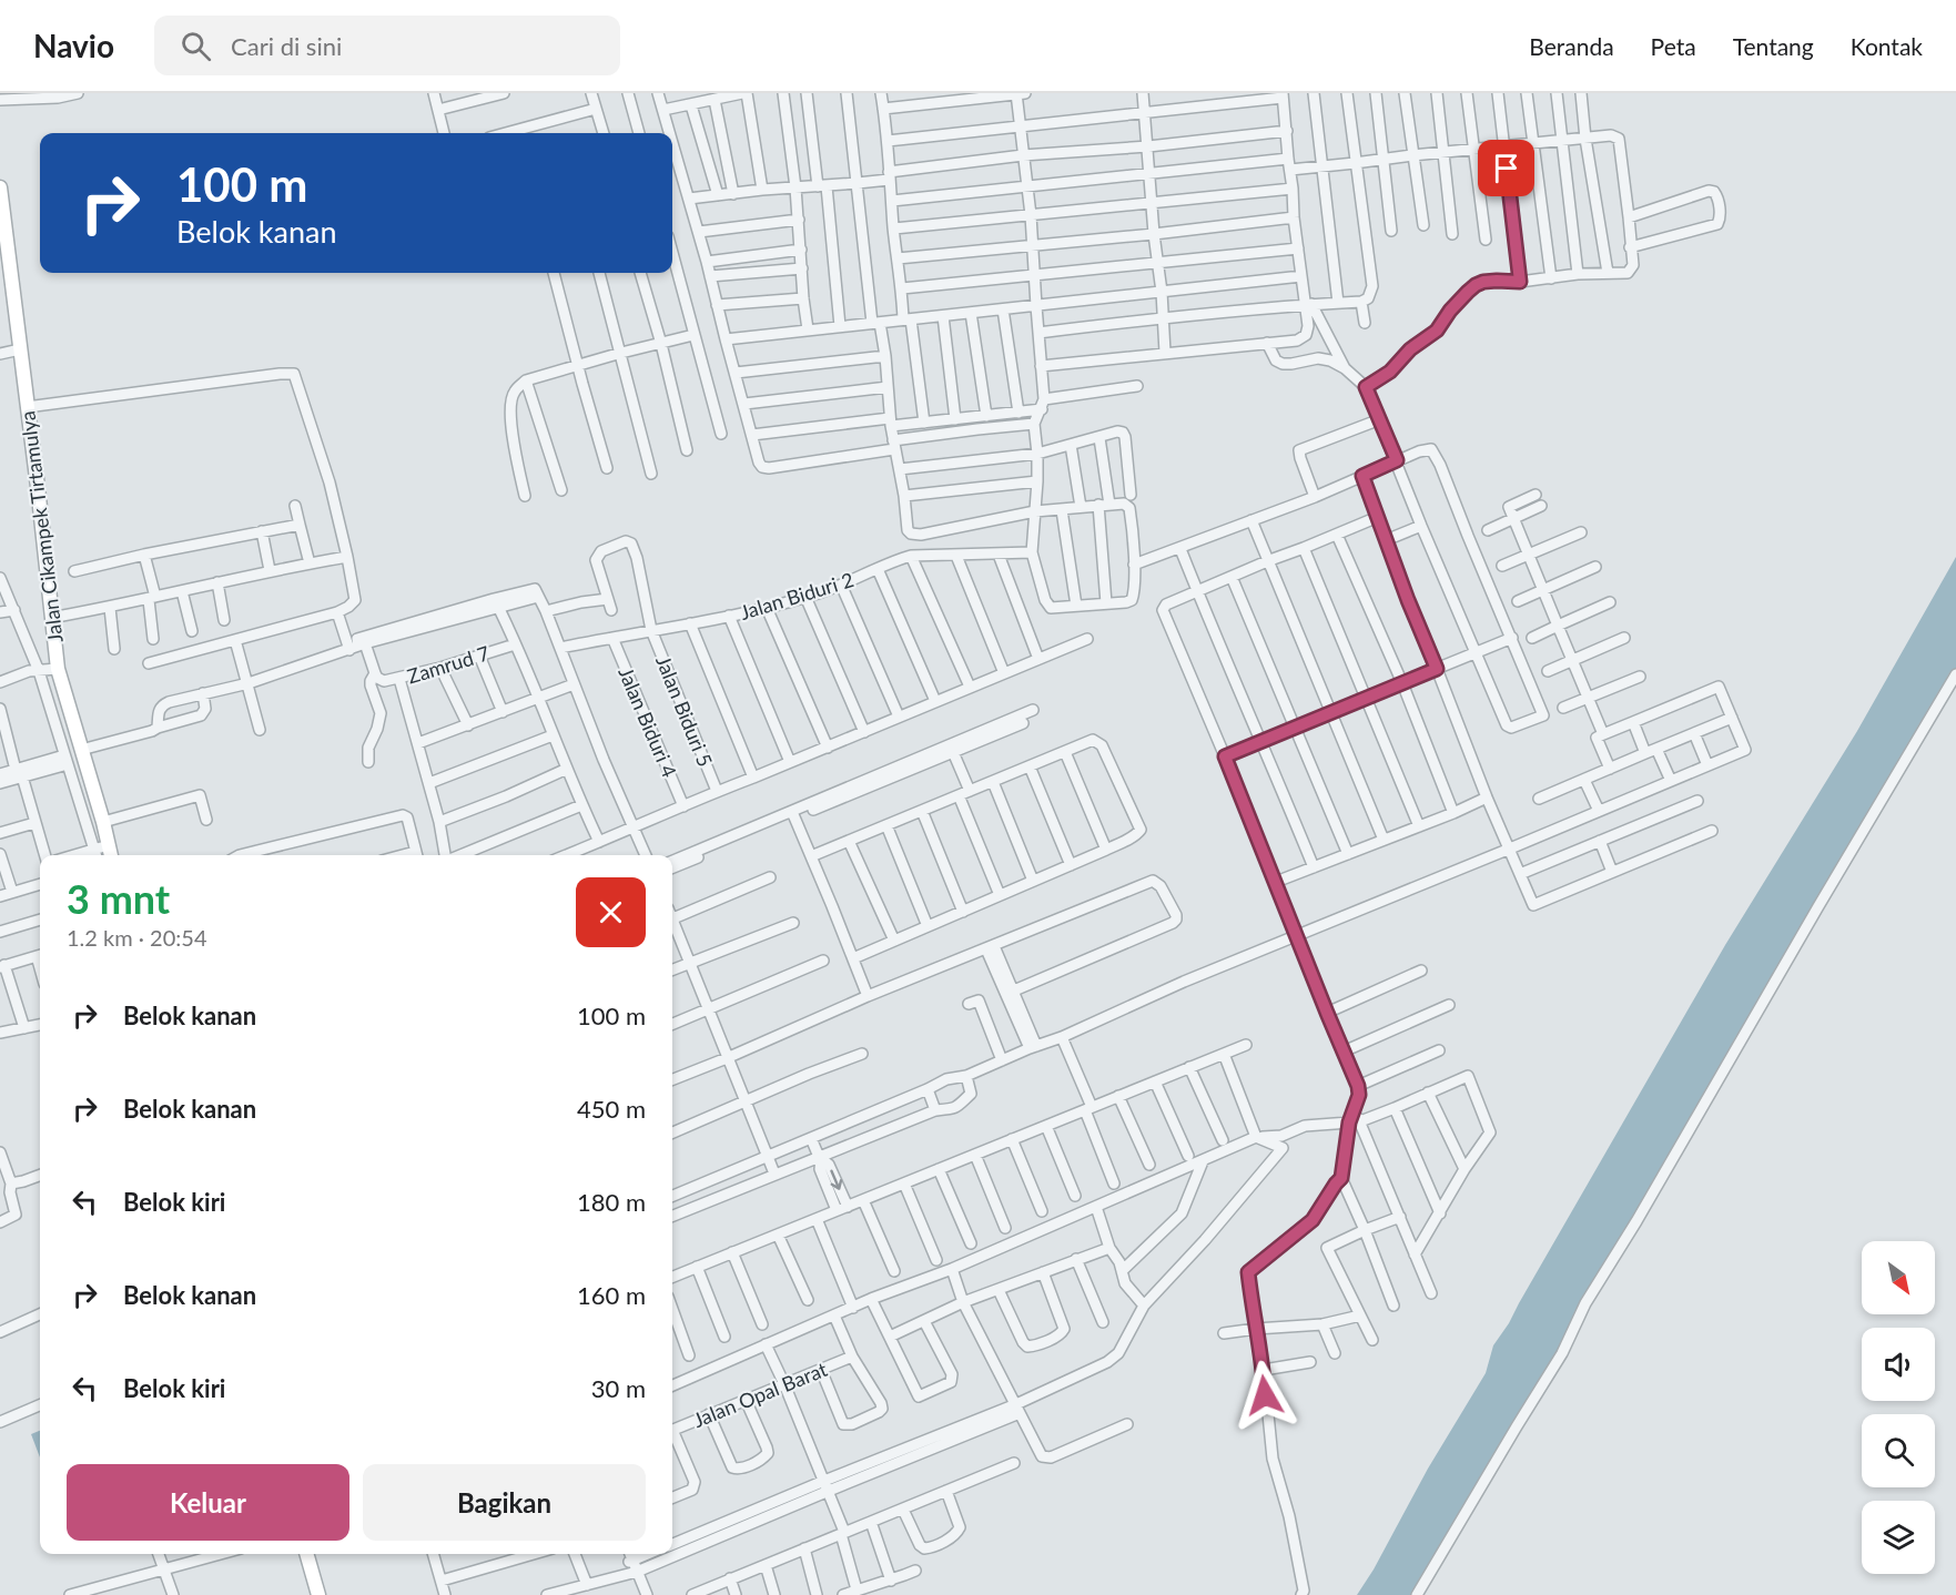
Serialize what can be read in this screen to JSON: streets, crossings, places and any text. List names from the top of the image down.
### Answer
{
  "streets": {
    "street": [
      "Jalan Cikampek Tirtamulya",
      "Jalan Biduri 2",
      "Zamrud 7",
      "Jalan Biduri 5",
      "Jalan Biduri 4",
      "Jalan Opal Barat"
    ]
  },
  "crossings": [
    ["Jalan Biduri 2", "Jalan Biduri 5"],
    ["Jalan Biduri 2", "Jalan Biduri 4"]
  ],
  "north": "bottom right",
  "page": {
    "header": "Navio",
    "search": "Cari di sini",
    "nav": [
      "Beranda",
      "Peta",
      "Tentang",
      "Kontak"
    ],
    "turn": ["100 m", "Belok kanan"],
    "heading": ["3 mnt", "1.2 km · 20:54"],
    "list": [
      {
        "name": "Belok kanan",
        "value": "100 m"
      },
      {
        "name": "Belok kanan",
        "value": "450 m"
      },
      {
        "name": "Belok kiri",
        "value": "180 m"
      },
      {
        "name": "Belok kanan",
        "value": "160 m"
      },
      {
        "name": "Belok kiri",
        "value": "30 m"
      }
    ],
    "buttons": ["Keluar", "Bagikan"]
  }
}
